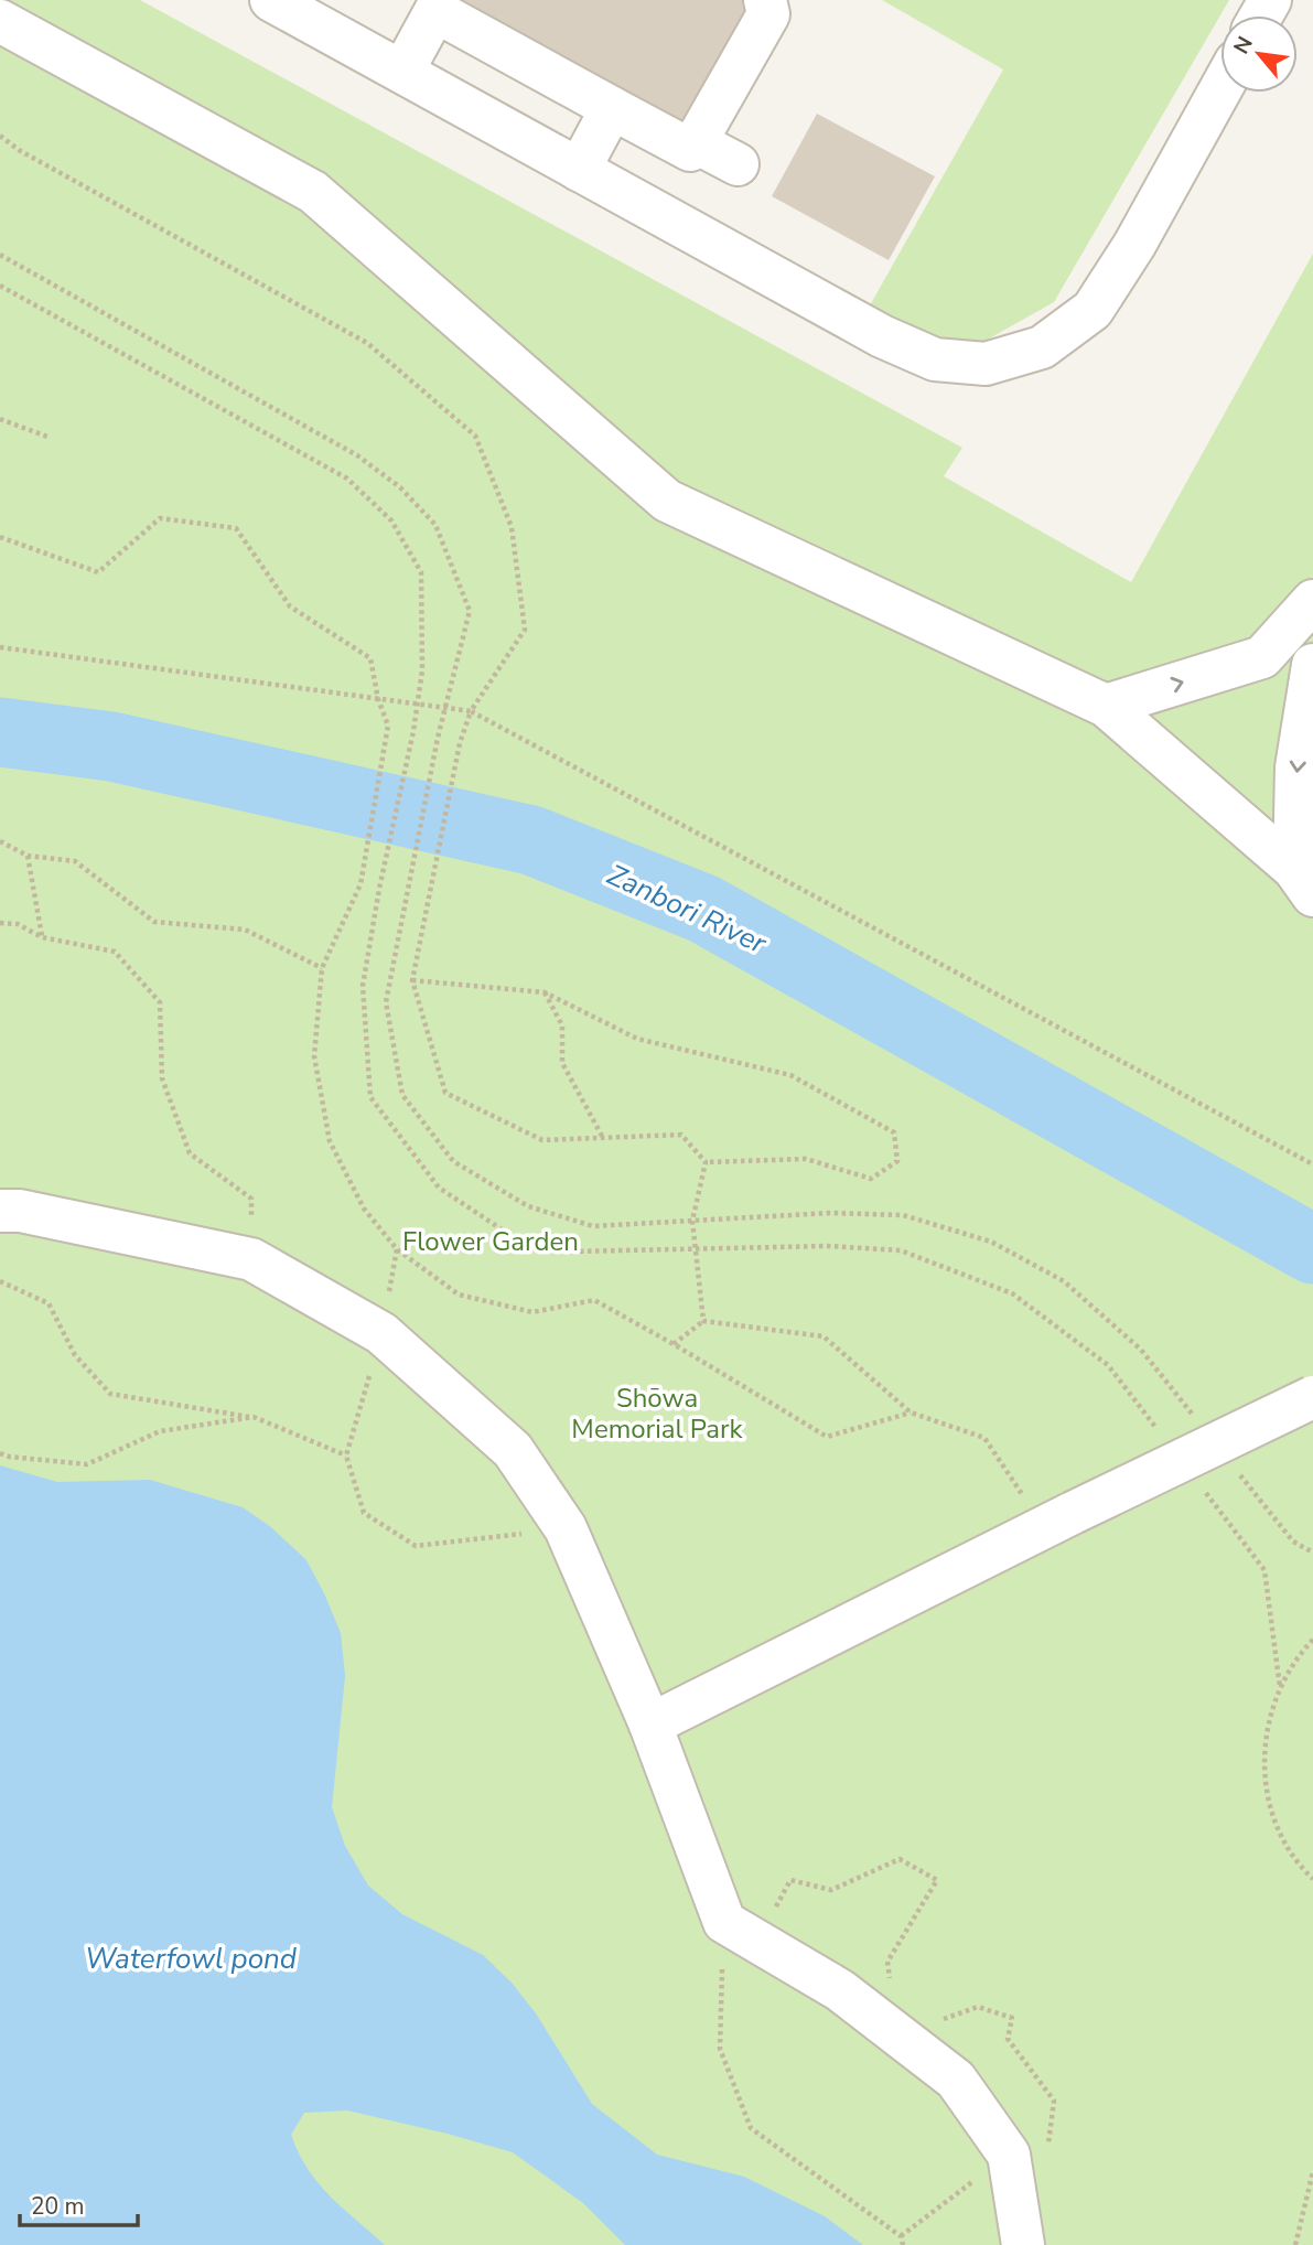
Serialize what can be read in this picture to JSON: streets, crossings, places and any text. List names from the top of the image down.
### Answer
{
  "water": ["Zanbori River", "Waterfowl pond"],
  "parks": ["Flower Garden", "Shōwa Memorial Park"],
  "scale_bar": "20 m",
  "north": "top left"
}
